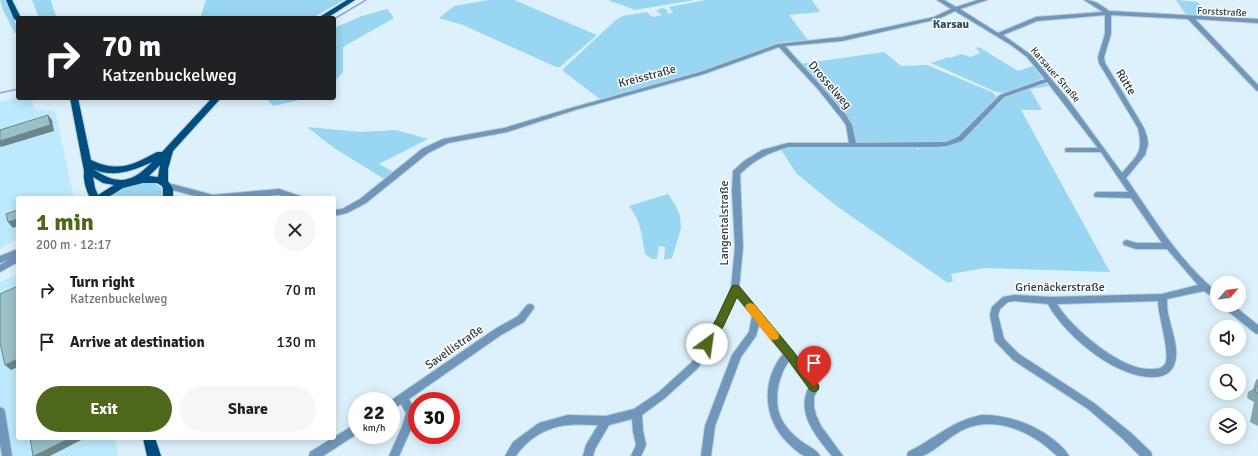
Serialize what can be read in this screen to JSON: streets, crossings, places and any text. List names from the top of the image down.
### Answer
{
  "streets": {
    "street": [
      "Forststraße",
      "Karsauer Straße",
      "Kreisstraße",
      "Rütte",
      "Drosselweg",
      "Langentalstraße",
      "Grienäckerstraße",
      "Savellistraße"
    ]
  },
  "crossings": [
    ["Forststraße", "Karsauer Straße"],
    ["Forststraße", "Rütte"],
    ["Karsauer Straße", "Kreisstraße"],
    ["Karsauer Straße", "Rütte"],
    ["Karsauer Straße", "Langentalstraße"],
    ["Karsauer Straße", "Grienäckerstraße"],
    ["Kreisstraße", "Drosselweg"],
    ["Drosselweg", "Langentalstraße"]
  ],
  "districts": ["Karsau"],
  "north": "top right",
  "page": {
    "turn": ["70 m", "Katzenbuckelweg"],
    "heading": ["1 min", "200 m · 12:17"],
    "list": [
      {
        "name": "Turn right",
        "note": "Katzenbuckelweg",
        "value": "70 m"
      },
      {
        "name": "Arrive at destination",
        "value": "130 m"
      }
    ],
    "buttons": ["Exit", "Share"],
    "speed": "22 km/h",
    "limit": "30"
  }
}
